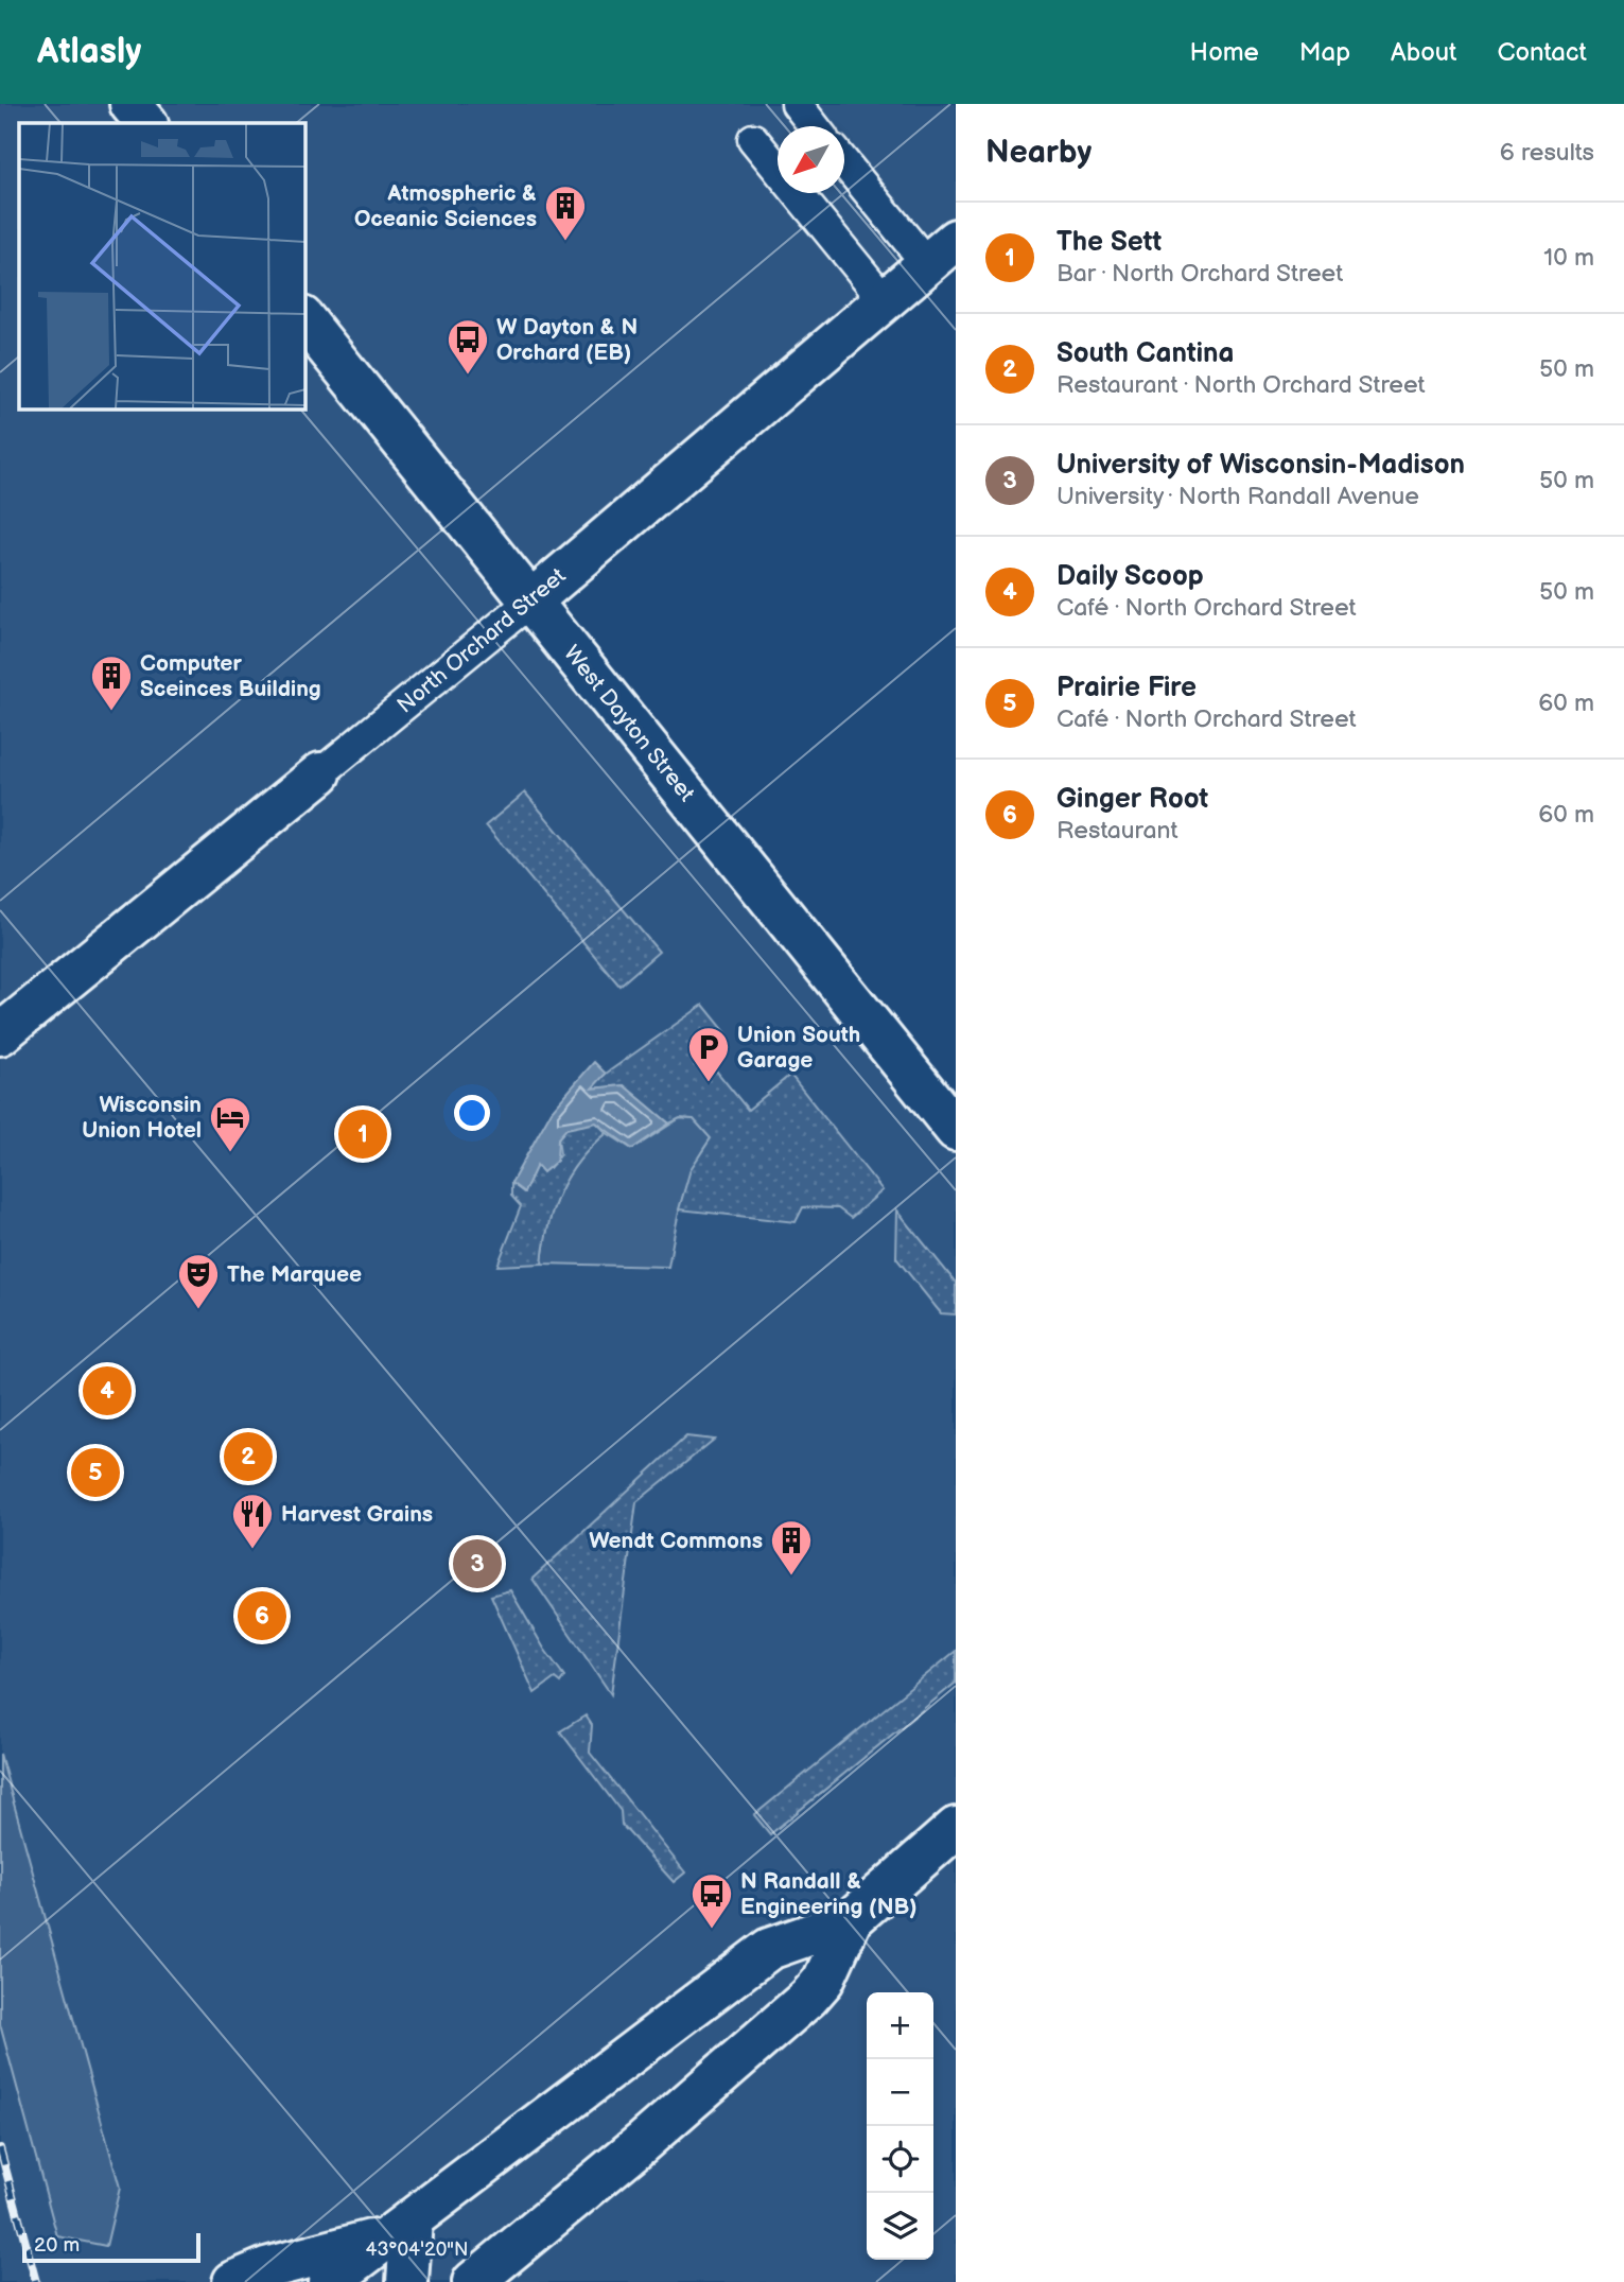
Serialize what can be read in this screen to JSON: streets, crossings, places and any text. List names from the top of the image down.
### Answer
{
  "streets": {
    "street": ["North Orchard Street", "West Dayton Street"]
  },
  "crossings": [
    ["North Orchard Street", "West Dayton Street"]
  ],
  "places": {
    "building": ["Atmospheric & Oceanic Sciences", "Computer Sceinces Building", "Wendt Commons"],
    "bus stop": ["W Dayton & N Orchard (EB)", "N Randall & Engineering (NB)"],
    "parking": ["Union South Garage"],
    "hotel": ["Wisconsin Union Hotel"],
    "theatre": ["The Marquee"],
    "restaurant": ["Harvest Grains"]
  },
  "scale_bar": "20 m",
  "north": "bottom left",
  "page": {
    "header": "Atlasly",
    "nav": [
      "Home",
      "Map",
      "About",
      "Contact"
    ],
    "heading": ["Nearby", "6 results"],
    "list": [
      {
        "mark": "1",
        "name": "The Sett",
        "note": "Bar · North Orchard Street",
        "value": "10 m"
      },
      {
        "mark": "2",
        "name": "South Cantina",
        "note": "Restaurant · North Orchard Street",
        "value": "50 m"
      },
      {
        "mark": "3",
        "name": "University of Wisconsin-Madison",
        "note": "University · North Randall Avenue",
        "value": "50 m"
      },
      {
        "mark": "4",
        "name": "Daily Scoop",
        "note": "Café · North Orchard Street",
        "value": "50 m"
      },
      {
        "mark": "5",
        "name": "Prairie Fire",
        "note": "Café · North Orchard Street",
        "value": "60 m"
      },
      {
        "mark": "6",
        "name": "Ginger Root",
        "note": "Restaurant",
        "value": "60 m"
      }
    ],
    "pins": [
      "1",
      "4",
      "2",
      "5",
      "3",
      "6"
    ],
    "map_buttons": ["+", "−"],
    "scale": "20 m"
  },
  "coordinates": ["43°04'20\"N"]
}
